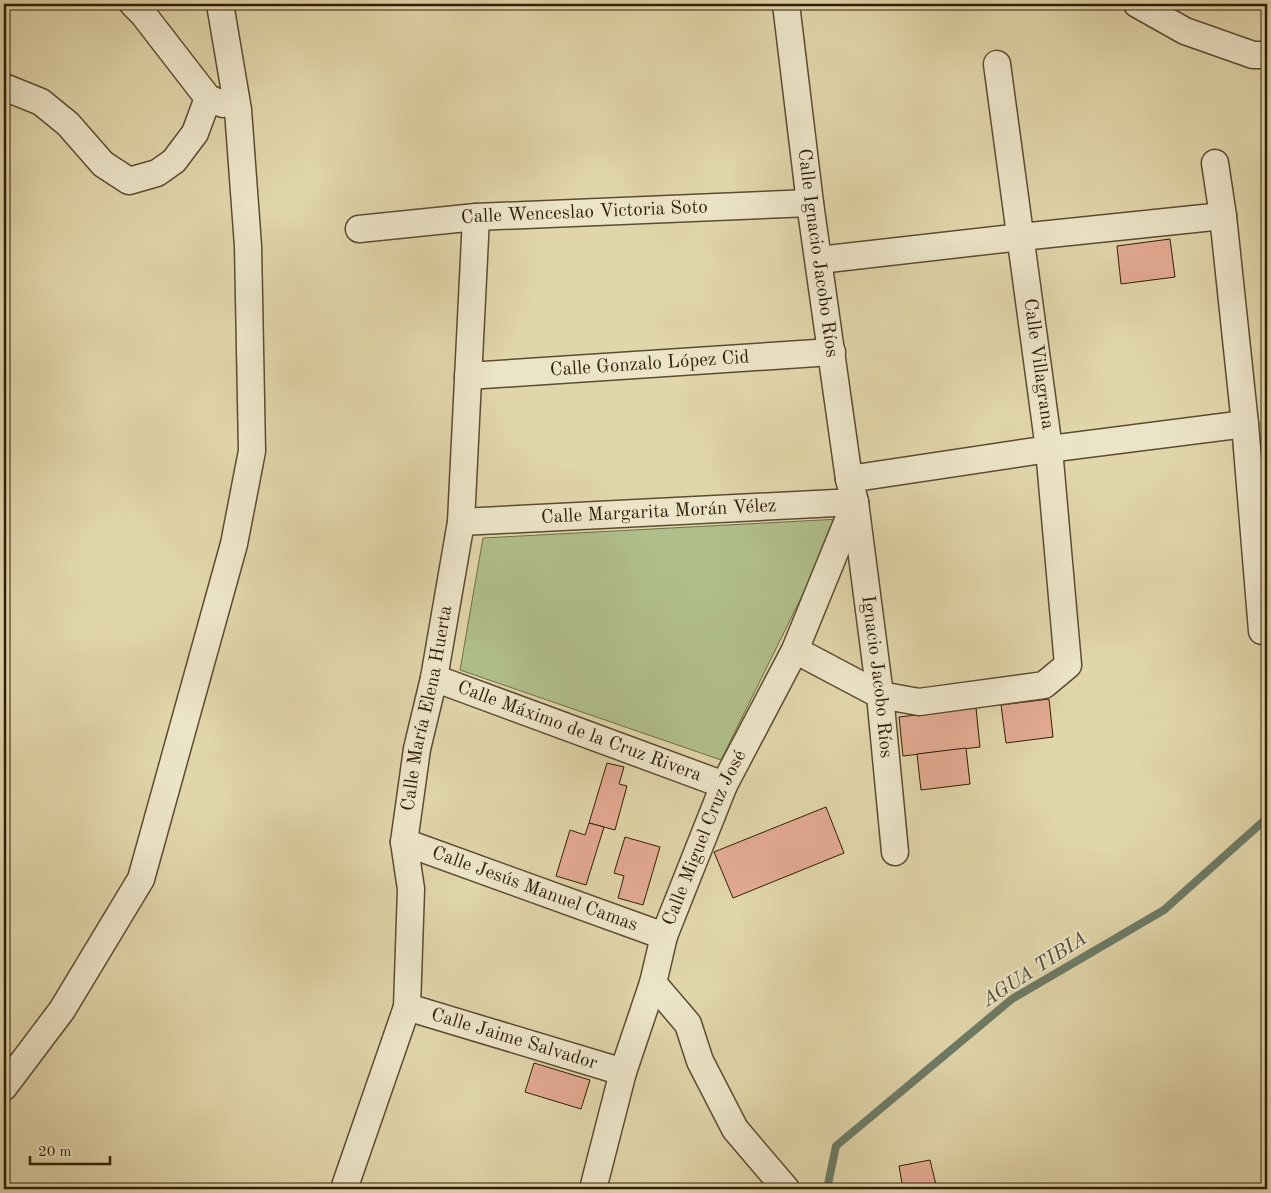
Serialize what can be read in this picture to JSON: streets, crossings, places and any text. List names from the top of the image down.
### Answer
{
  "streets": {
    "street": [
      "Calle Wenceslao Victoria Soto",
      "Calle Ignacio Jacobo Ríos",
      "Calle Gonzalo López Cid",
      "Calle Villagrana",
      "Calle Margarita Morán Vélez",
      "Ignacio Jacobo Ríos",
      "Calle María Elena Huerta",
      "Calle Máximo de la Cruz Rivera",
      "Calle Miguel Cruz José",
      "Calle Jesús Manuel Camas",
      "Calle Jaime Salvador"
    ]
  },
  "crossings": [
    ["Calle Wenceslao Victoria Soto", "Calle Ignacio Jacobo Ríos"],
    ["Calle Wenceslao Victoria Soto", "Calle María Elena Huerta"],
    ["Calle Ignacio Jacobo Ríos", "Calle Gonzalo López Cid"],
    ["Calle Ignacio Jacobo Ríos", "Calle Margarita Morán Vélez"],
    ["Calle Ignacio Jacobo Ríos", "Ignacio Jacobo Ríos"],
    ["Calle Ignacio Jacobo Ríos", "Calle Miguel Cruz José"],
    ["Calle Gonzalo López Cid", "Calle María Elena Huerta"],
    ["Calle Villagrana", "Calle Margarita Morán Vélez"],
    ["Calle Villagrana", "Ignacio Jacobo Ríos"],
    ["Calle Margarita Morán Vélez", "Ignacio Jacobo Ríos"],
    ["Calle Margarita Morán Vélez", "Calle María Elena Huerta"],
    ["Calle Margarita Morán Vélez", "Calle Miguel Cruz José"],
    ["Ignacio Jacobo Ríos", "Calle Miguel Cruz José"],
    ["Calle María Elena Huerta", "Calle Máximo de la Cruz Rivera"],
    ["Calle María Elena Huerta", "Calle Jesús Manuel Camas"],
    ["Calle María Elena Huerta", "Calle Jaime Salvador"],
    ["Calle Máximo de la Cruz Rivera", "Calle Miguel Cruz José"],
    ["Calle Miguel Cruz José", "Calle Jesús Manuel Camas"],
    ["Calle Miguel Cruz José", "Calle Jaime Salvador"]
  ],
  "water": ["AGUA TIBIA"],
  "scale_bar": "20 m"
}
